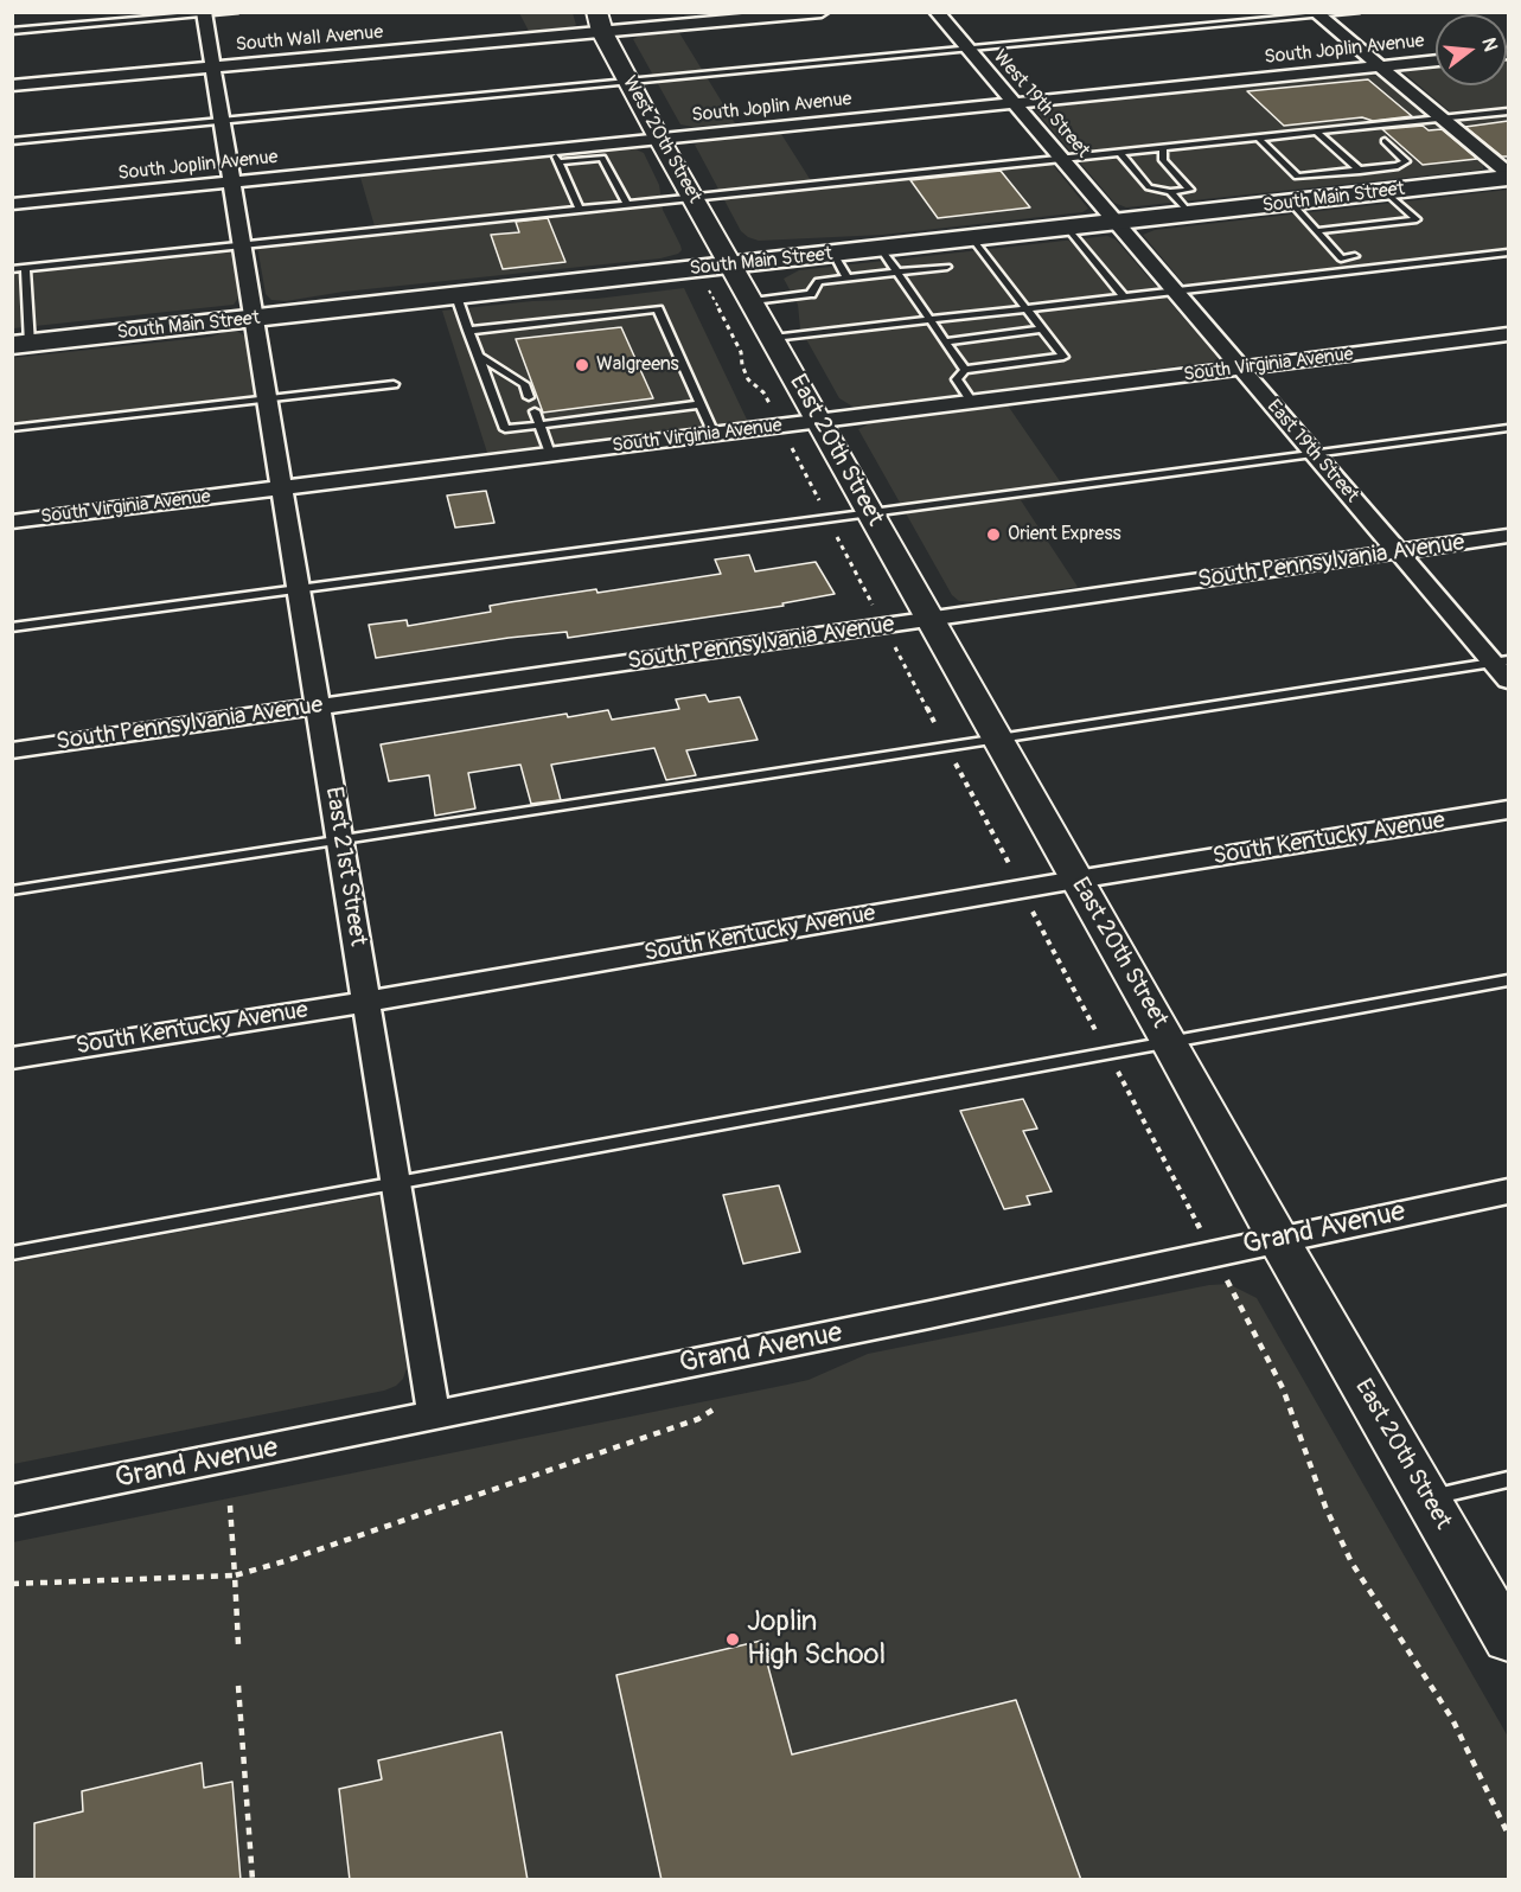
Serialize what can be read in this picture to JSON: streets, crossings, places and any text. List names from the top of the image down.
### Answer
{
  "streets": {
    "main road": ["West 20th Street", "South Main Street", "East 20th Street"],
    "street": [
      "South Wall Avenue",
      "South Joplin Avenue",
      "West 19th Street",
      "South Virginia Avenue",
      "East 19th Street",
      "South Pennsylvania Avenue",
      "South Kentucky Avenue",
      "East 21st Street",
      "Grand Avenue"
    ]
  },
  "crossings": [
    ["South Wall Avenue", "West 20th Street"],
    ["South Wall Avenue", "East 21st Street"],
    ["South Joplin Avenue", "West 19th Street"],
    ["South Joplin Avenue", "West 20th Street"],
    ["South Joplin Avenue", "East 21st Street"],
    ["West 19th Street", "South Main Street"],
    ["West 19th Street", "East 19th Street"],
    ["West 20th Street", "South Main Street"],
    ["West 20th Street", "East 20th Street"],
    ["South Main Street", "East 20th Street"],
    ["South Main Street", "East 19th Street"],
    ["South Main Street", "East 21st Street"],
    ["South Virginia Avenue", "East 20th Street"],
    ["South Virginia Avenue", "East 19th Street"],
    ["South Virginia Avenue", "East 21st Street"],
    ["East 20th Street", "South Pennsylvania Avenue"],
    ["East 20th Street", "South Kentucky Avenue"],
    ["East 20th Street", "Grand Avenue"],
    ["East 19th Street", "South Pennsylvania Avenue"],
    ["South Pennsylvania Avenue", "East 21st Street"],
    ["South Kentucky Avenue", "East 21st Street"],
    ["East 21st Street", "Grand Avenue"]
  ],
  "places": ["Walgreens", "Orient Express", "Joplin High School"],
  "north": "right"
}
